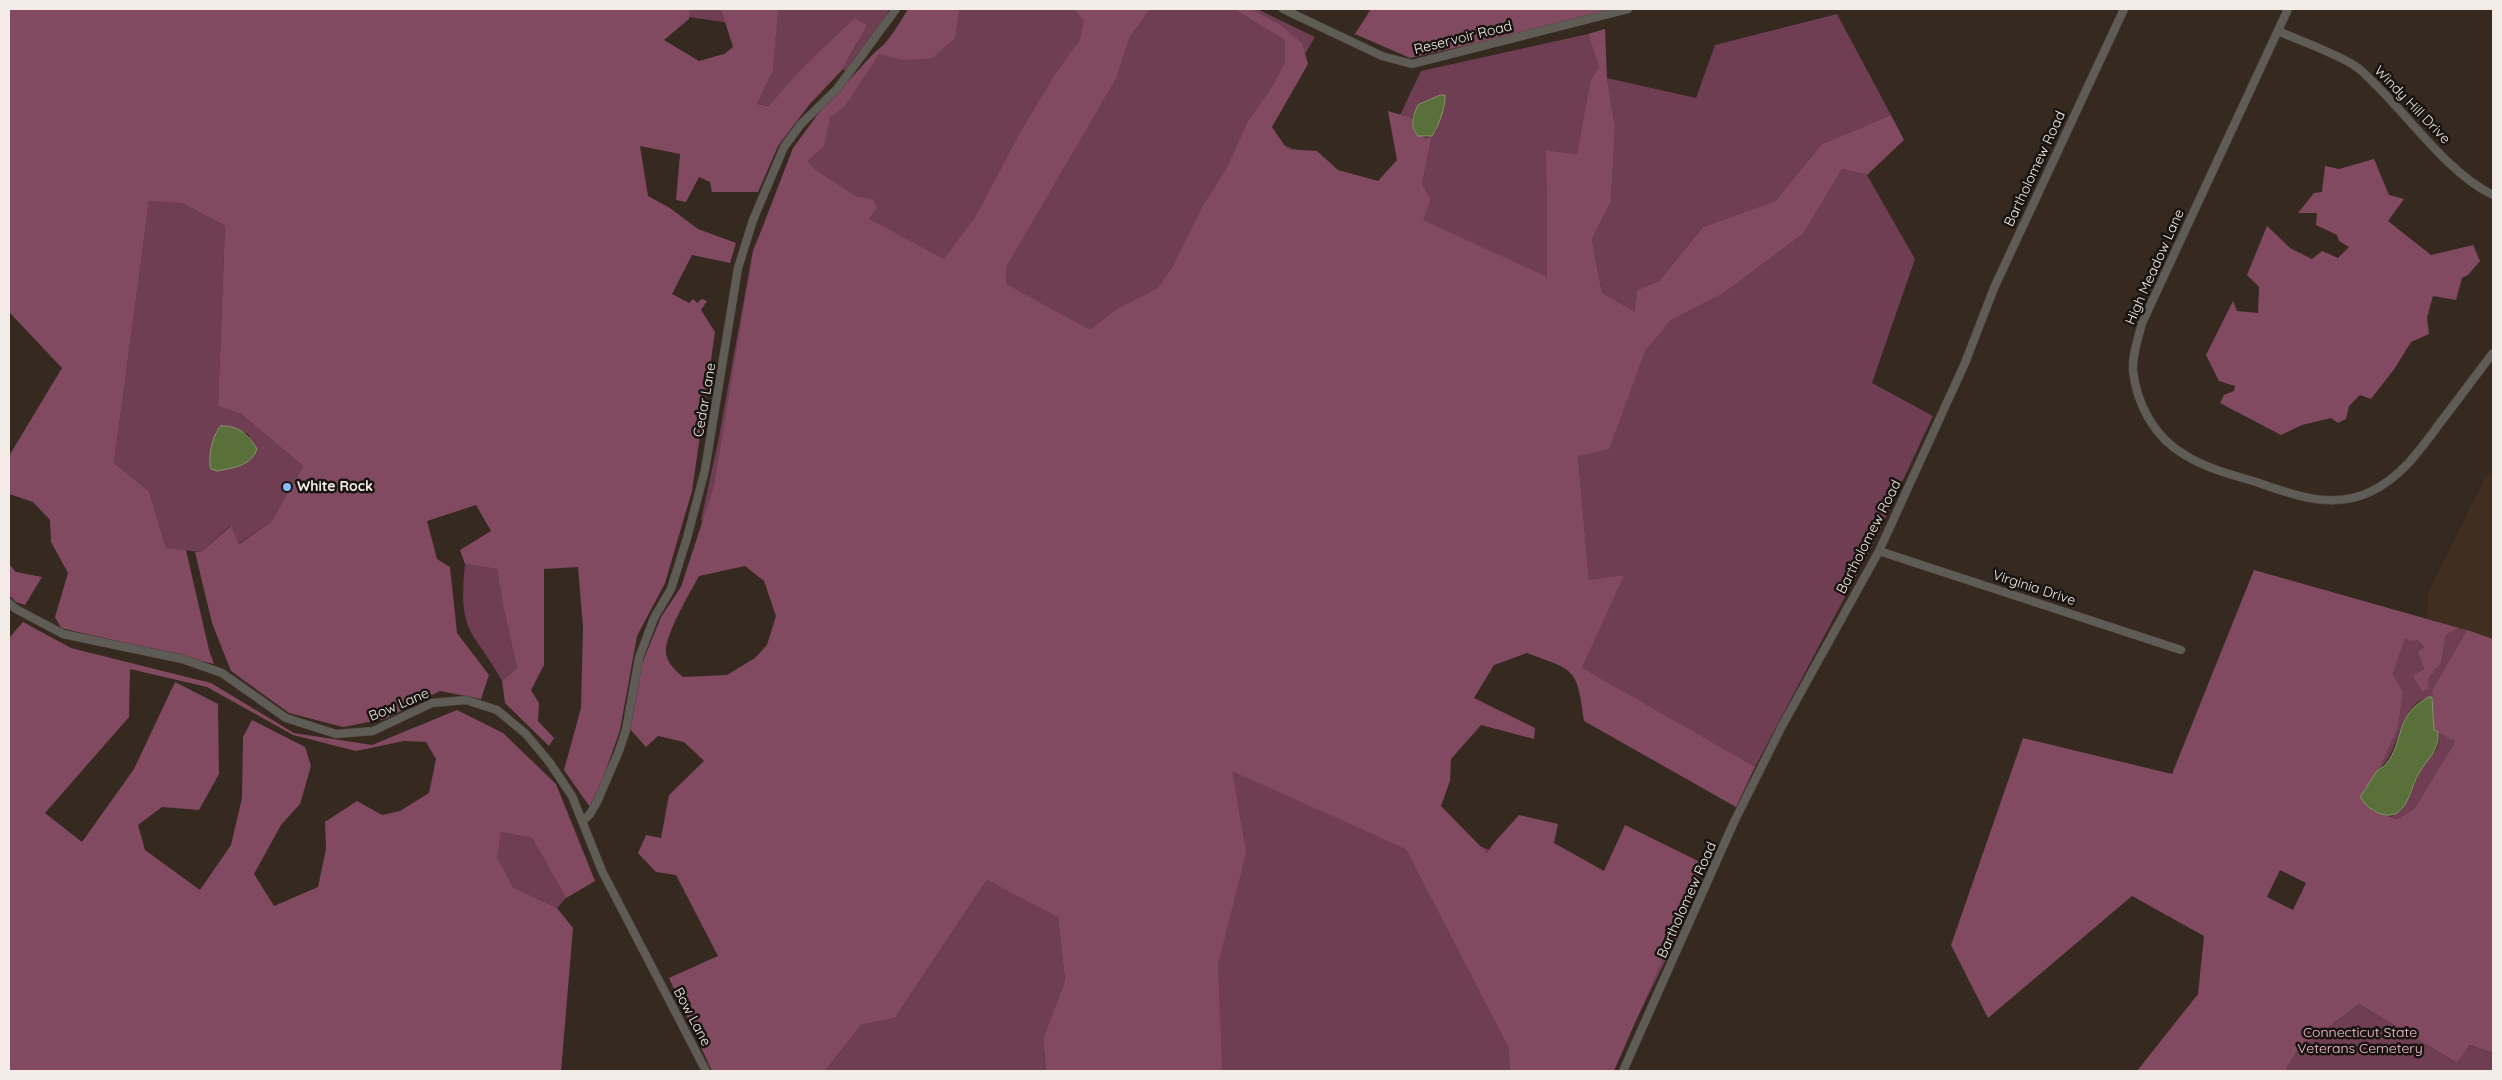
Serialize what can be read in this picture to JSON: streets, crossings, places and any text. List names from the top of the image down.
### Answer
{
  "streets": {
    "street": [
      "Reservoir Road",
      "Windy Hill Drive",
      "Bartholomew Road",
      "High Meadow Lane",
      "Cedar Lane",
      "Virginia Drive",
      "Bow Lane"
    ]
  },
  "crossings": [
    ["Windy Hill Drive", "High Meadow Lane"],
    ["Bartholomew Road", "Virginia Drive"],
    ["Cedar Lane", "Bow Lane"]
  ],
  "parks": ["Connecticut State Veterans Cemetery"],
  "places": ["White Rock"]
}
